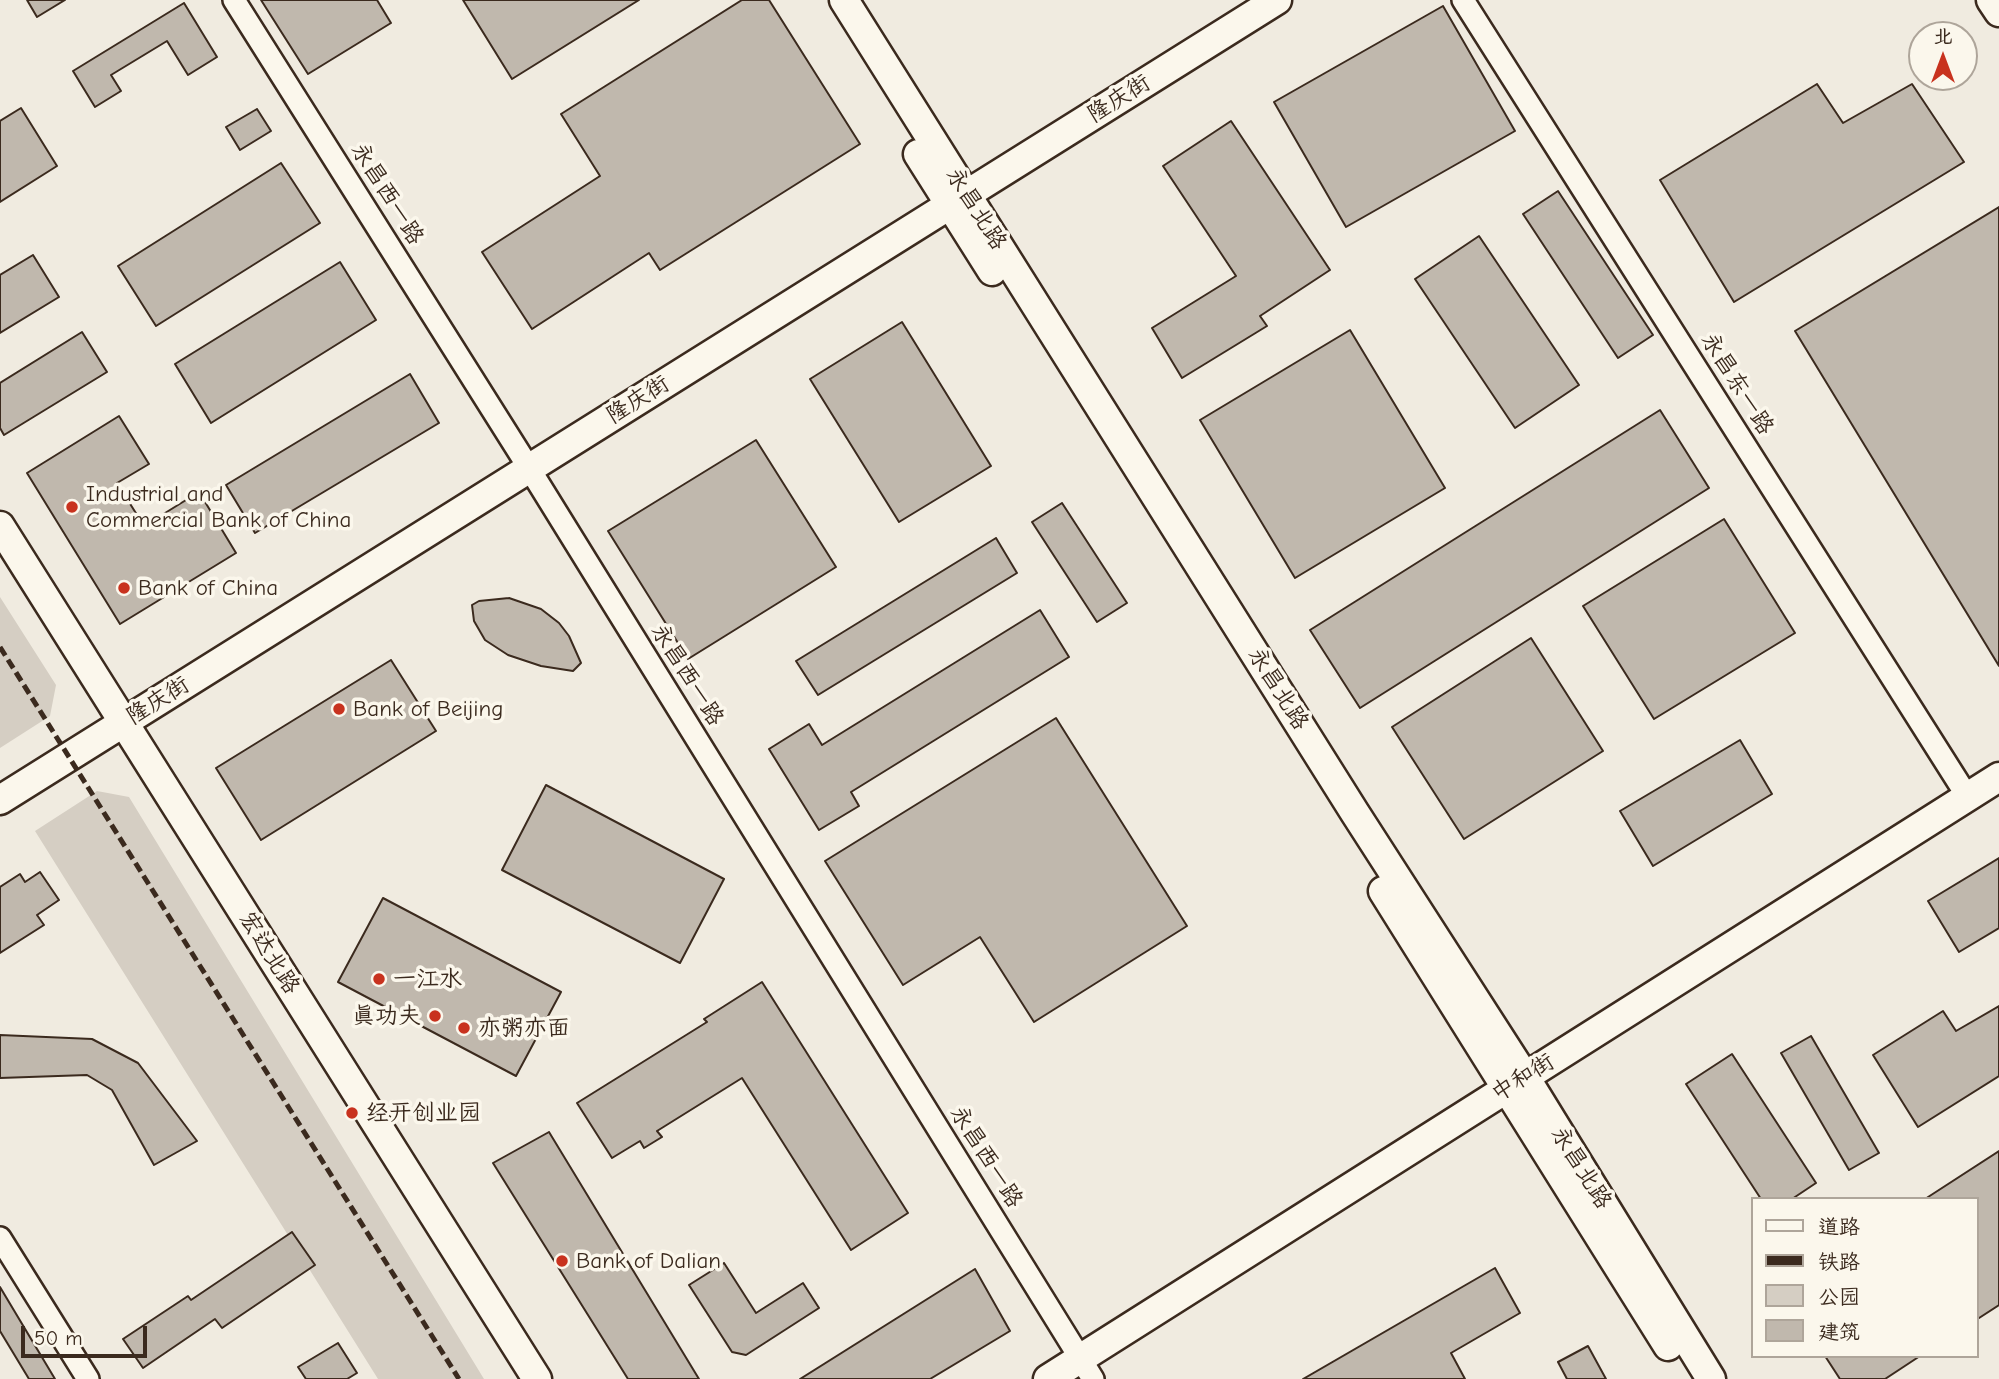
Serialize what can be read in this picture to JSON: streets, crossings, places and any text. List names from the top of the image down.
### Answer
{
  "streets": {
    "street": [
      "隆庆街",
      "永昌西一路",
      "永昌北路",
      "永昌东一路",
      "宏达北路",
      "中和街"
    ]
  },
  "crossings": [
    ["隆庆街", "永昌西一路"],
    ["隆庆街", "永昌北路"],
    ["隆庆街", "宏达北路"],
    ["永昌西一路", "中和街"],
    ["永昌北路", "中和街"],
    ["永昌东一路", "中和街"]
  ],
  "places": [
    "Industrial and Commercial Bank of China",
    "Bank of China",
    "Bank of Beijing",
    "一江水",
    "真功夫",
    "亦粥亦面",
    "经开创业园",
    "Bank of Dalian"
  ],
  "legend": [
    "道路",
    "铁路",
    "公园",
    "建筑"
  ],
  "scale_bar": "50 m",
  "north": "top"
}
